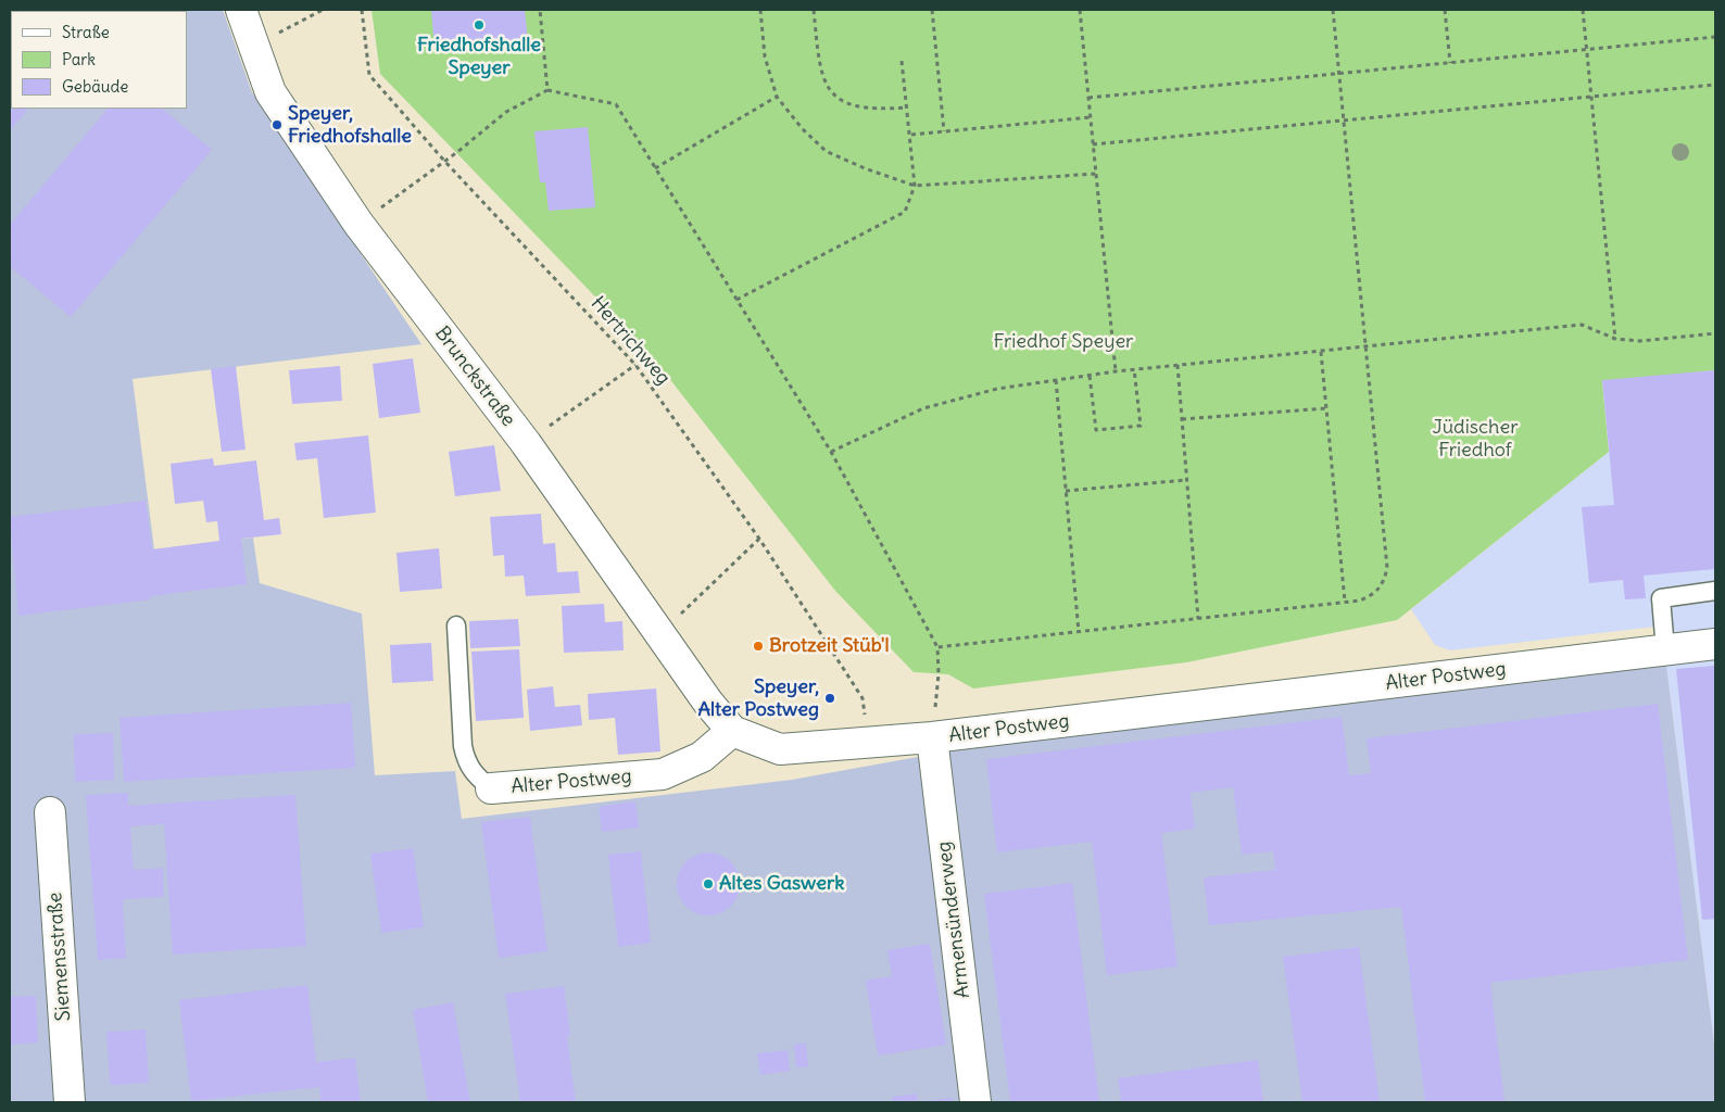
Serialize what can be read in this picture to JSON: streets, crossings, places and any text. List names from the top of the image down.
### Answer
{
  "streets": {
    "street": [
      "Brunckstraße",
      "Alter Postweg",
      "Armensünderweg",
      "Siemensstraße"
    ],
    "path": ["Hertrichweg"]
  },
  "crossings": [
    ["Hertrichweg", "Alter Postweg"],
    ["Brunckstraße", "Alter Postweg"],
    ["Alter Postweg", "Armensünderweg"]
  ],
  "parks": ["Friedhof Speyer", "Jüdischer Friedhof"],
  "places": [
    "Friedhofshalle Speyer",
    "Speyer, Friedhofshalle",
    "Brotzeit Stüb'l",
    "Speyer, Alter Postweg",
    "Altes Gaswerk"
  ],
  "legend": ["Straße", "Park", "Gebäude"]
}
